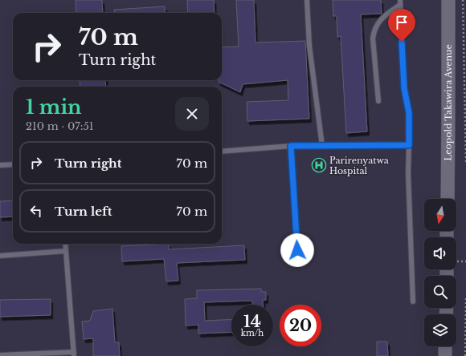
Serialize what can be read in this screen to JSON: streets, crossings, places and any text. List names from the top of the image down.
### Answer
{
  "streets": {
    "main road": ["Leopold Takawira Avenue"]
  },
  "places": {
    "hospital": ["Parirenyatwa Hospital"]
  },
  "north": "bottom",
  "page": {
    "turn": ["70 m", "Turn right"],
    "heading": ["1 min", "210 m · 07:51"],
    "list": [
      {
        "name": "Turn right",
        "value": "70 m"
      },
      {
        "name": "Turn left",
        "value": "70 m"
      }
    ],
    "speed": "14 km/h",
    "limit": "20"
  }
}
